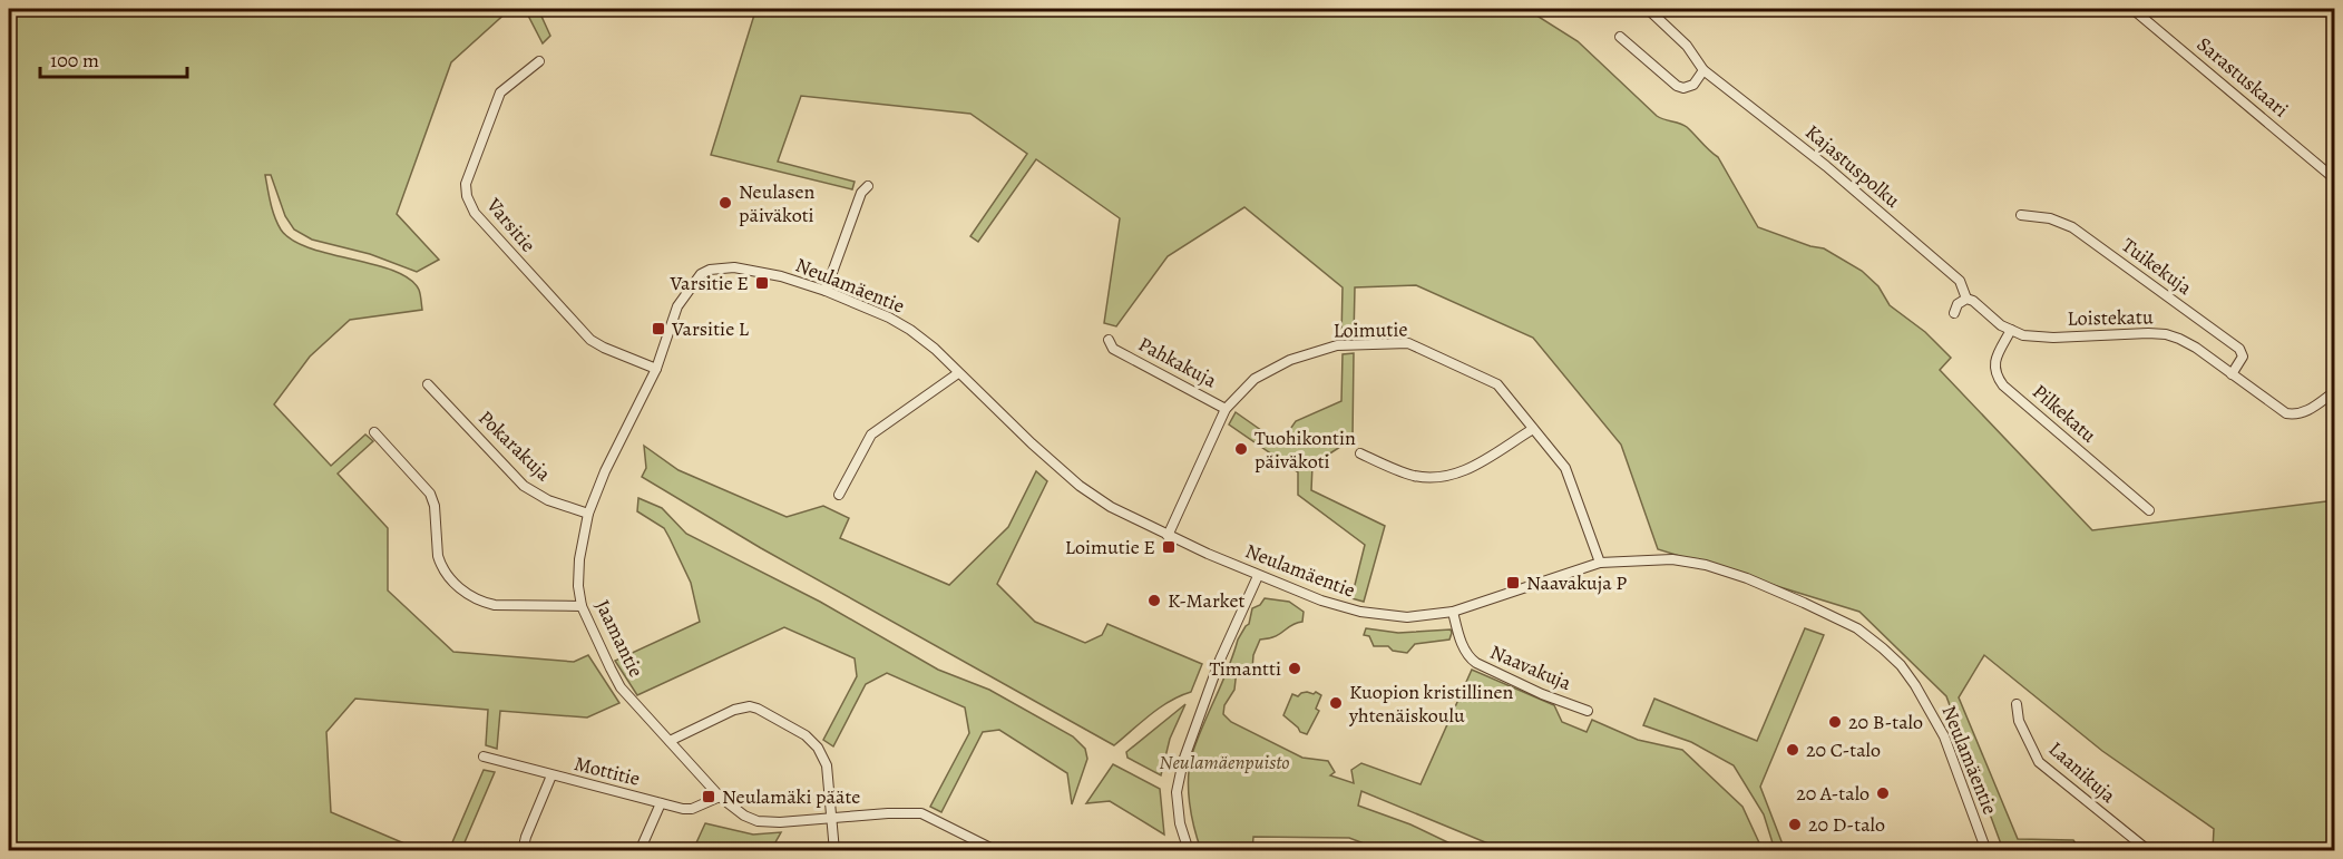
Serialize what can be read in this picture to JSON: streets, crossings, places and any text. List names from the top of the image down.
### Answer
{
  "streets": {
    "street": [
      "Sarastuskaari",
      "Kajastuspolku",
      "Varsitie",
      "Tuikekuja",
      "Neulamäentie",
      "Loistekatu",
      "Loimutie",
      "Pahkakuja",
      "Pilkekatu",
      "Pokarakuja",
      "Jaamantie",
      "Naavakuja",
      "Mottitie",
      "Laanikuja"
    ]
  },
  "crossings": [
    ["Kajastuspolku", "Loistekatu"],
    ["Varsitie", "Jaamantie"],
    ["Tuikekuja", "Loistekatu"],
    ["Neulamäentie", "Loimutie"],
    ["Neulamäentie", "Jaamantie"],
    ["Neulamäentie", "Naavakuja"],
    ["Loistekatu", "Pilkekatu"],
    ["Loimutie", "Pahkakuja"],
    ["Pokarakuja", "Jaamantie"],
    ["Jaamantie", "Mottitie"]
  ],
  "parks": ["Neulamäenpuisto"],
  "places": {
    "other": [
      "Neulasen päiväkoti",
      "Tuohikontin päiväkoti",
      "K-Market",
      "Timantti",
      "Kuopion kristillinen yhtenäiskoulu",
      "20 B-talo",
      "20 C-talo",
      "20 A-talo",
      "20 D-talo"
    ],
    "transit": [
      "Varsitie E",
      "Varsitie L",
      "Loimutie E",
      "Naavakuja P",
      "Neulamäki pääte"
    ]
  },
  "scale_bar": "100 m"
}
